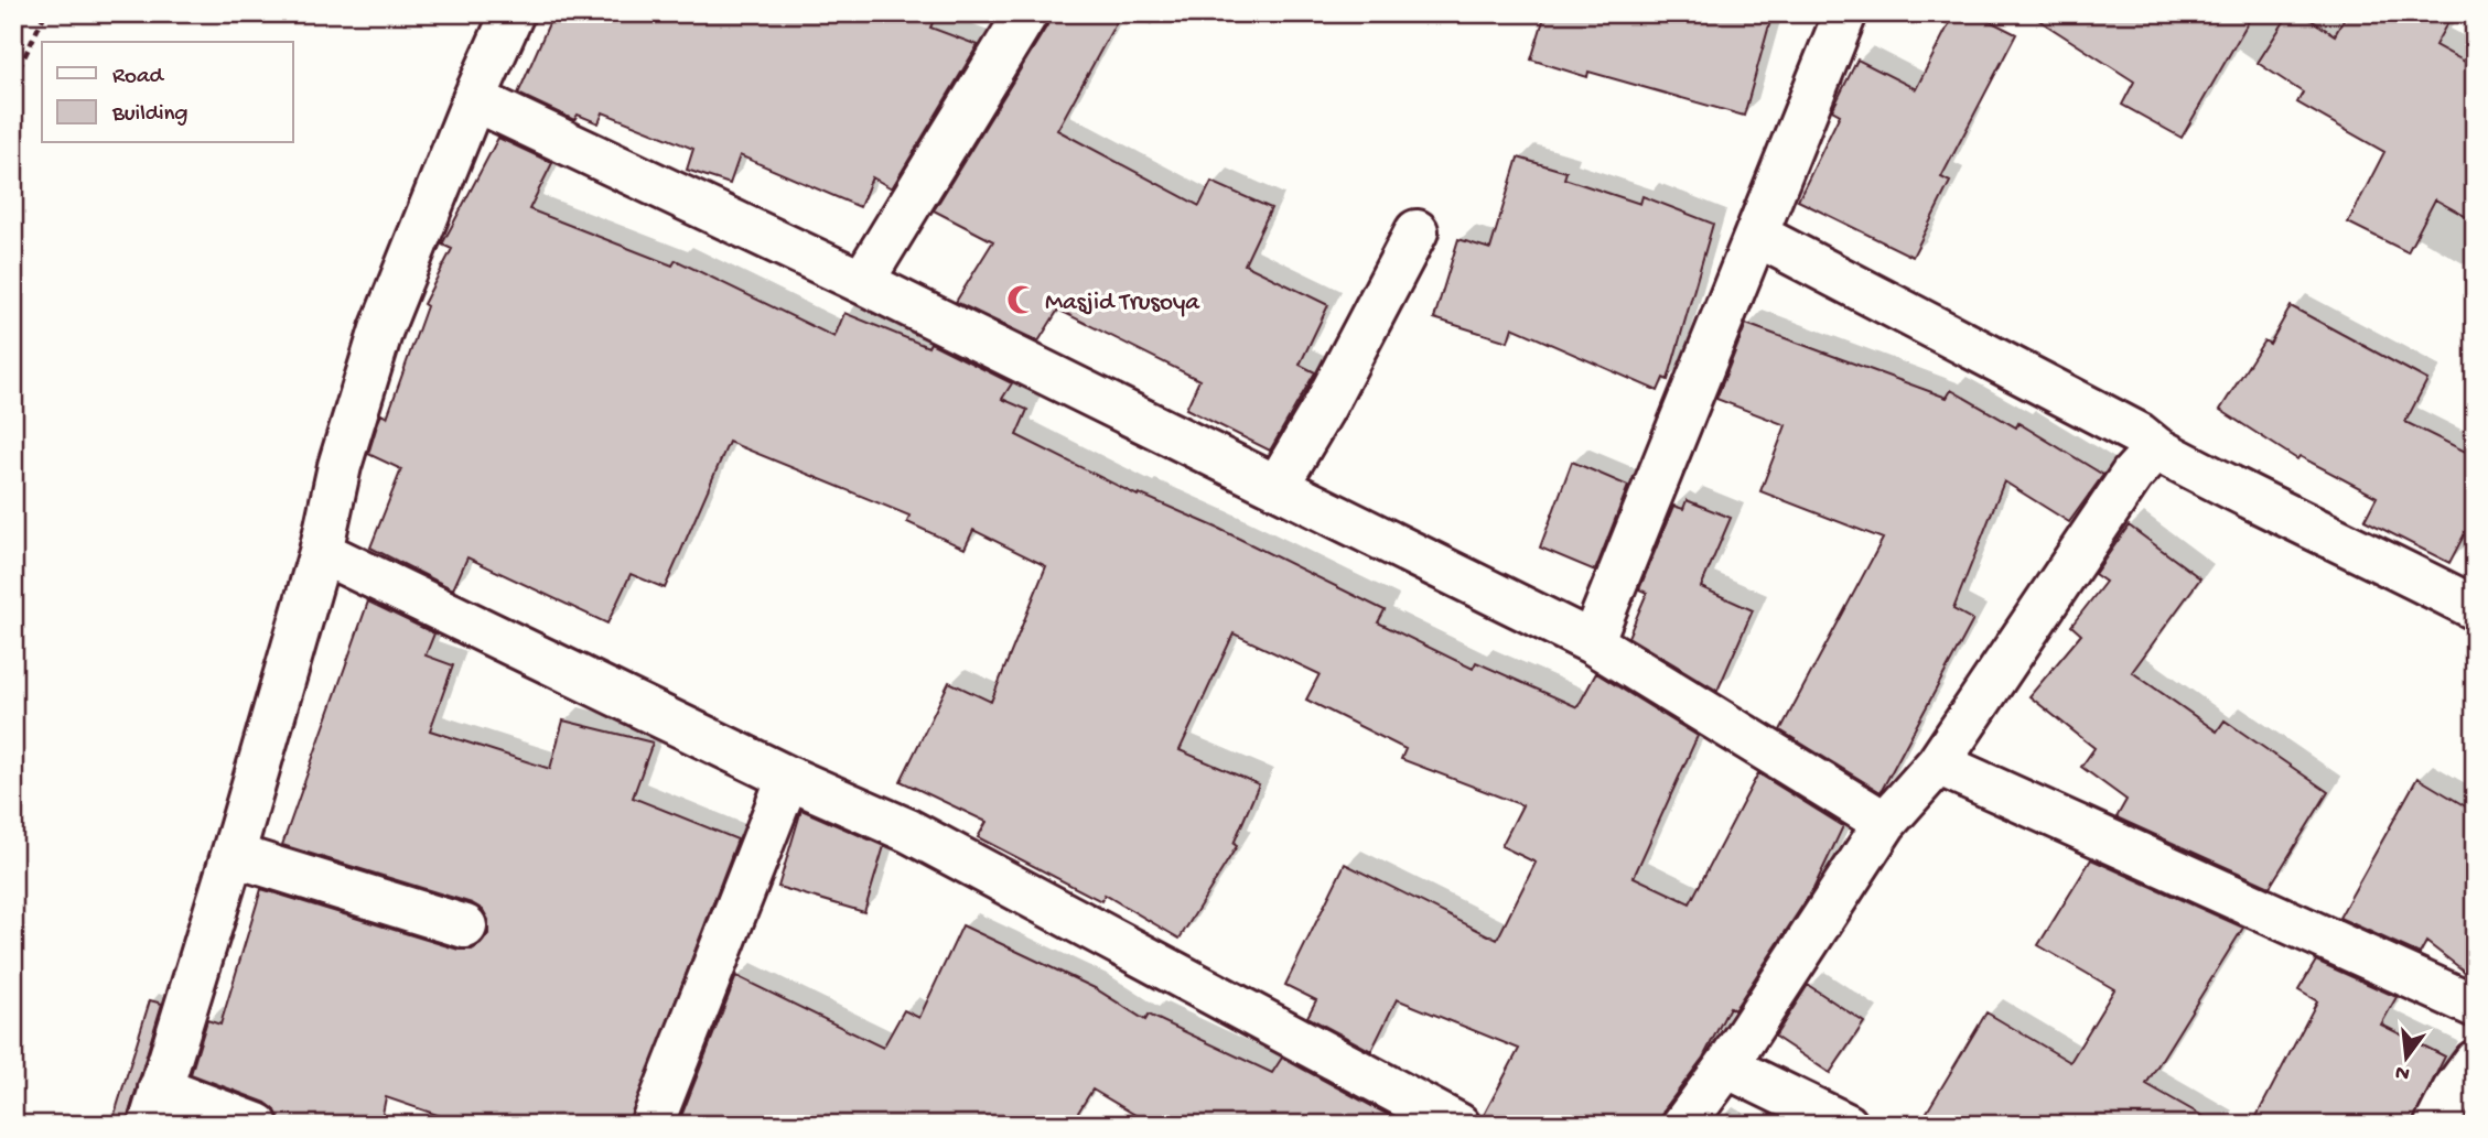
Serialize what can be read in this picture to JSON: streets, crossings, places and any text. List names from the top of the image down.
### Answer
{
  "places": {
    "mosque": ["Masjid Trusoya"]
  },
  "legend": ["Road", "Building"],
  "north": "bottom"
}
